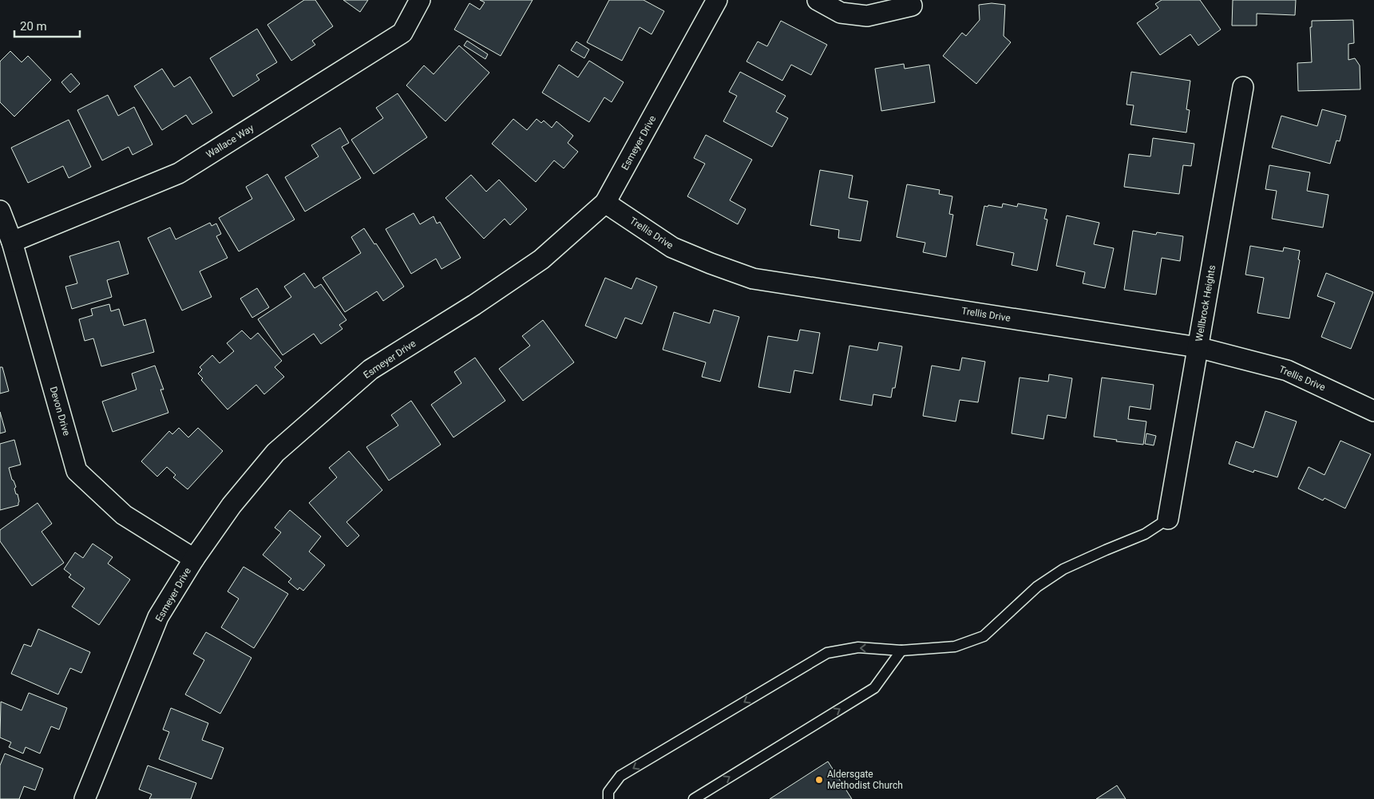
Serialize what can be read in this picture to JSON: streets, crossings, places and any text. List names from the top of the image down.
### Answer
{
  "streets": {
    "street": [
      "Wallace Way",
      "Esmeyer Drive",
      "Trellis Drive",
      "Wellbrock Heights",
      "Devon Drive"
    ]
  },
  "crossings": [
    ["Wallace Way", "Devon Drive"],
    ["Esmeyer Drive", "Trellis Drive"],
    ["Esmeyer Drive", "Devon Drive"],
    ["Trellis Drive", "Wellbrock Heights"]
  ],
  "places": ["Aldersgate Methodist Church"],
  "scale_bar": "20 m"
}
